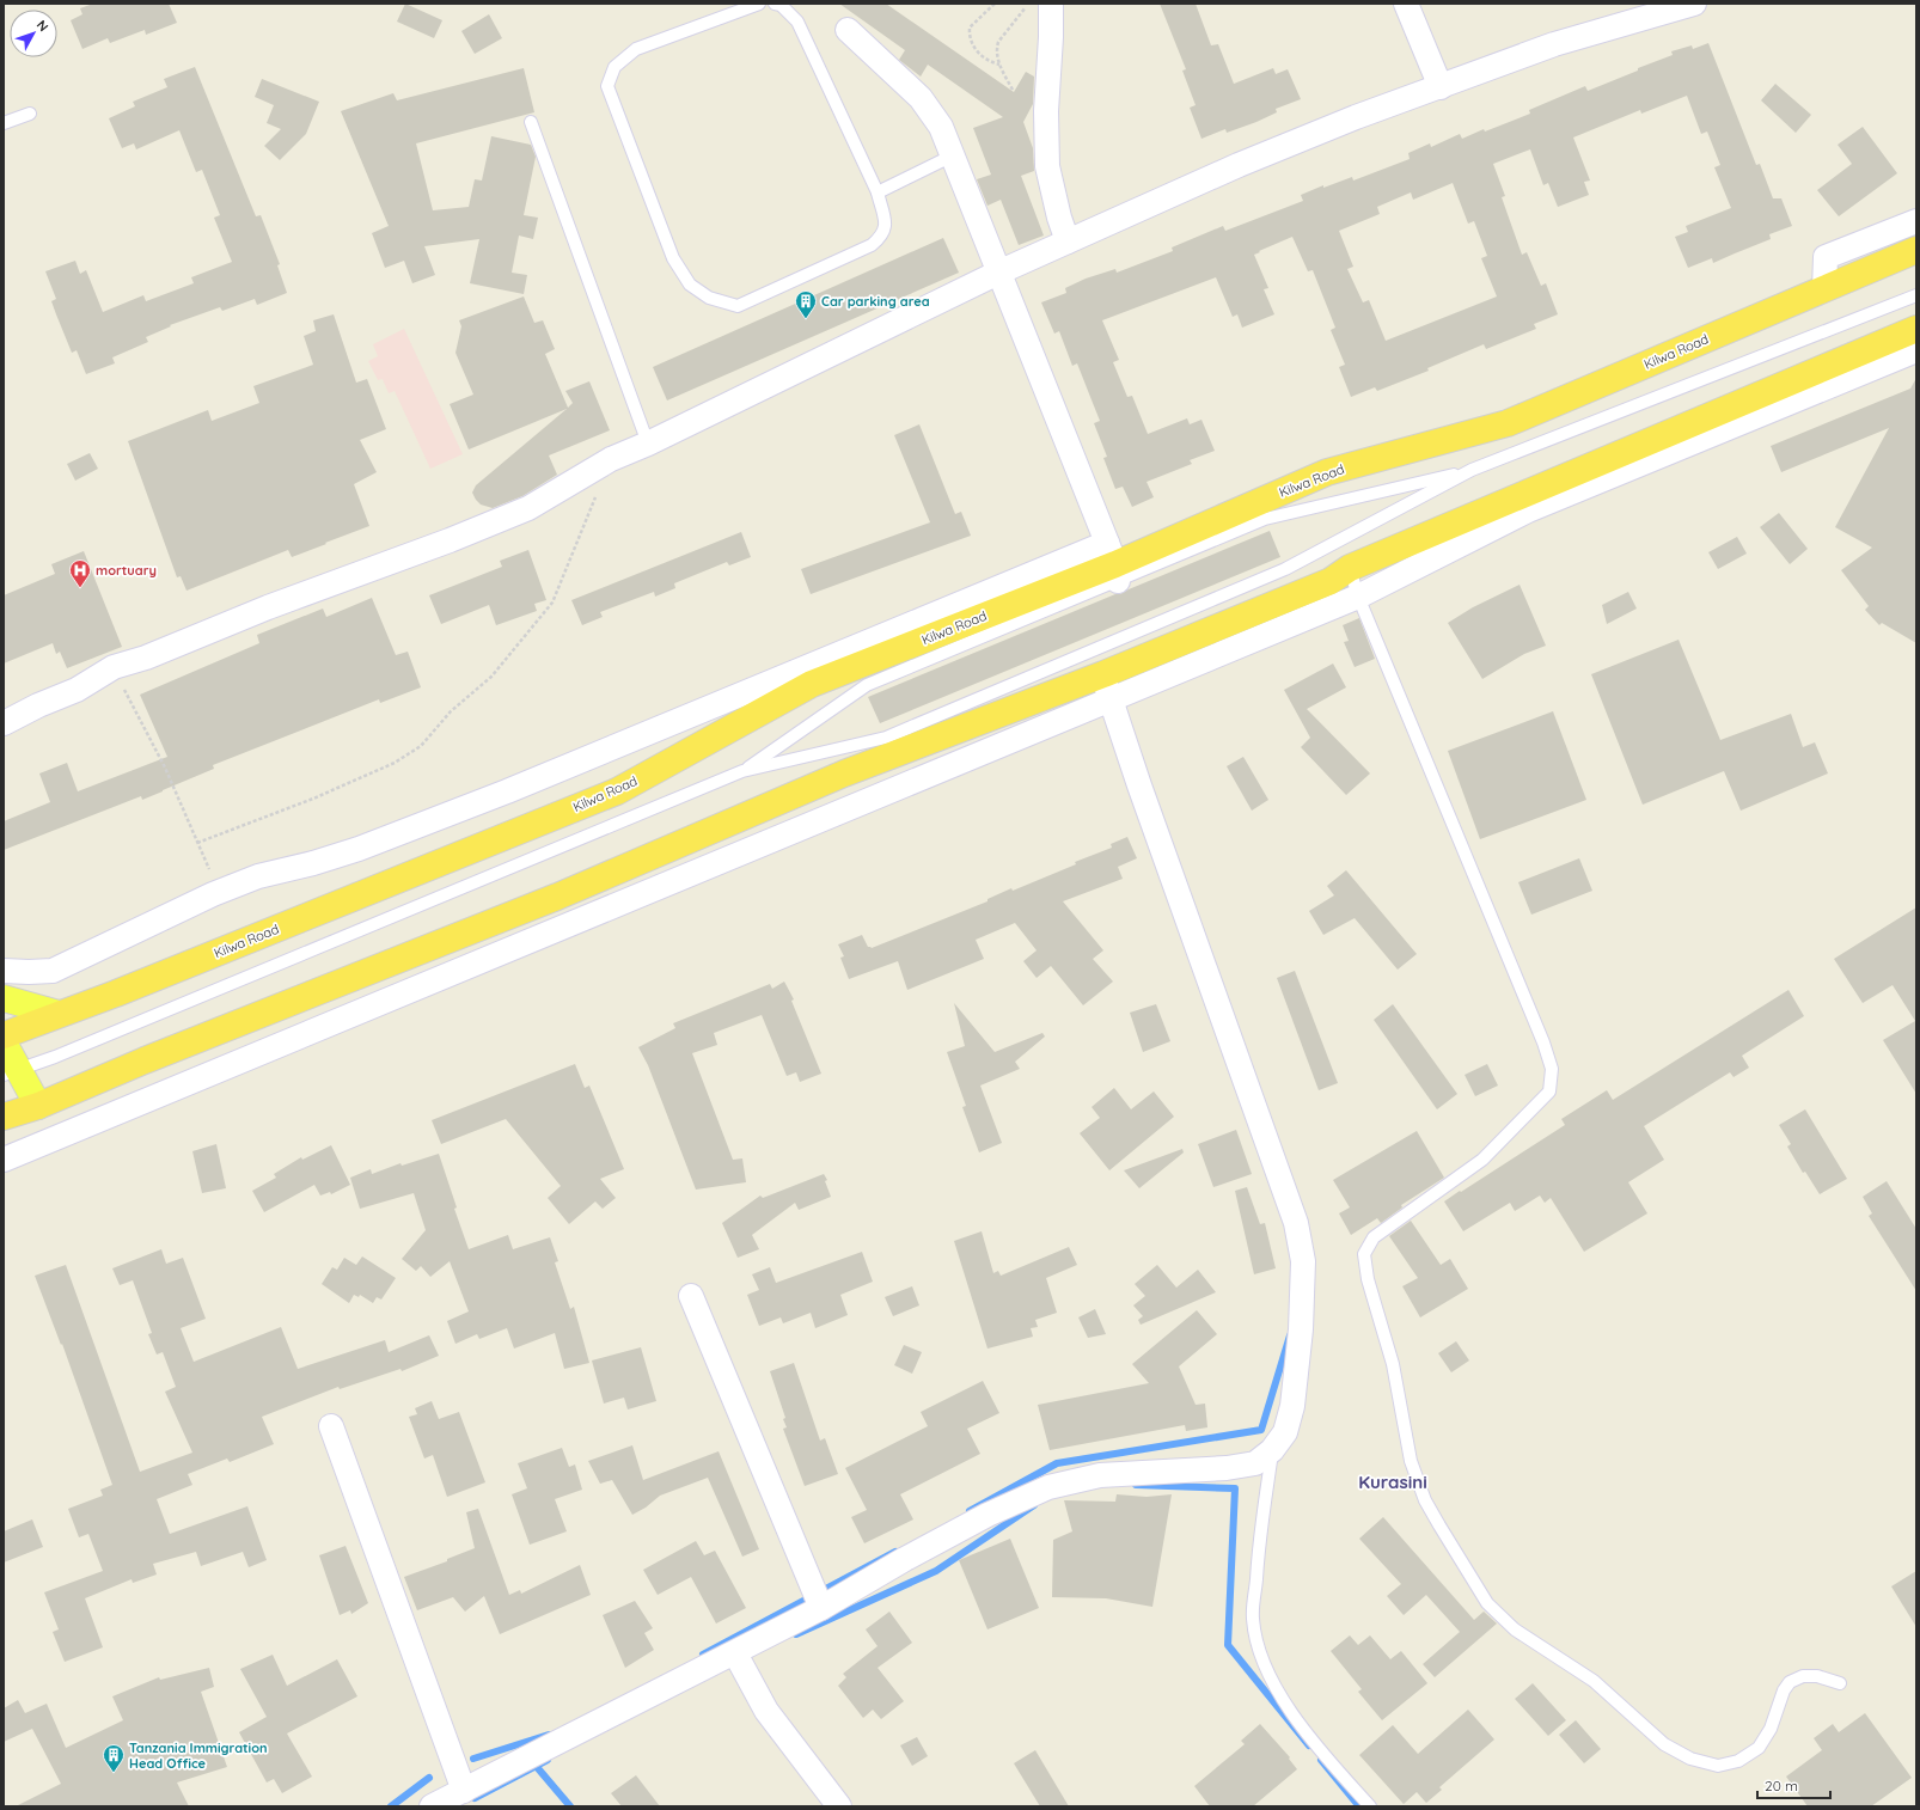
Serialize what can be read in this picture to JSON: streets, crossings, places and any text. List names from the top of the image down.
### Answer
{
  "streets": {
    "highway": ["Kilwa Road"]
  },
  "districts": ["Kurasini"],
  "places": {
    "building": ["Car parking area", "Tanzania Immigration Head Office"],
    "hospital": ["mortuary"]
  },
  "scale_bar": "20 m",
  "north": "top right"
}
